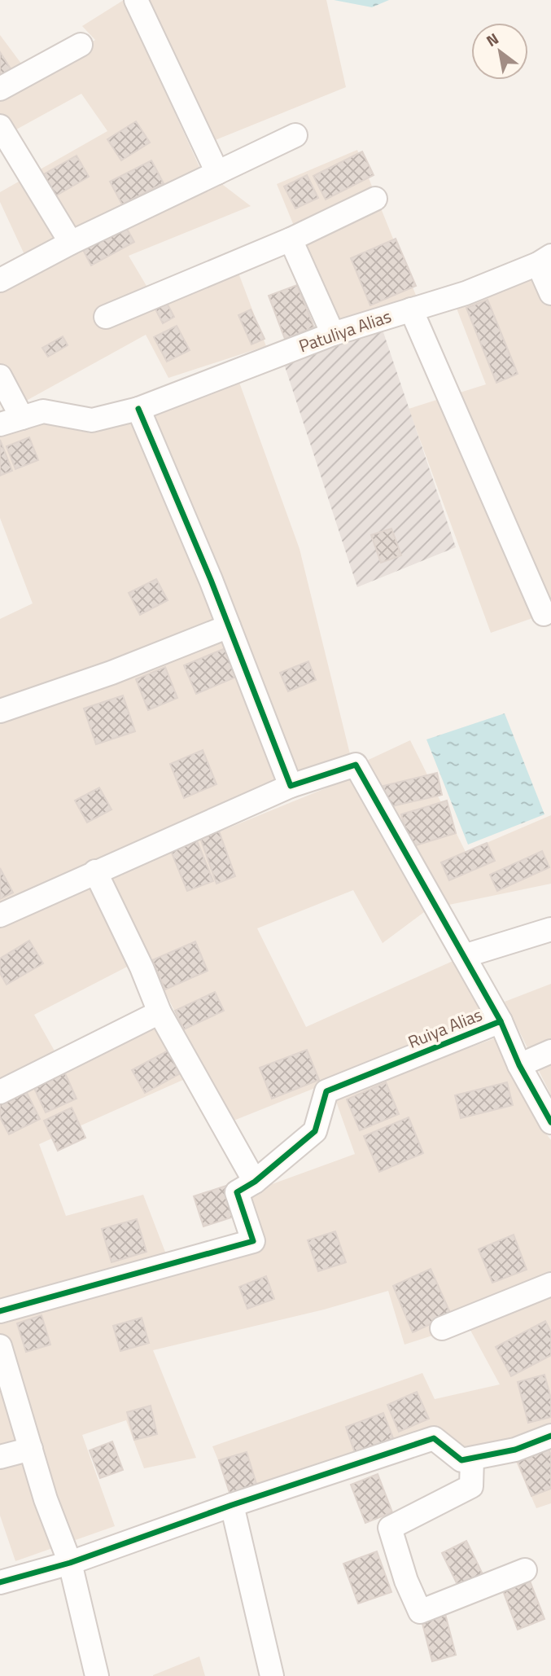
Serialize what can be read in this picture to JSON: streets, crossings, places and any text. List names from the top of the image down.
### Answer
{
  "streets": {
    "street": ["Patuliya Alias", "Ruiya Alias"]
  },
  "north": "top left"
}
